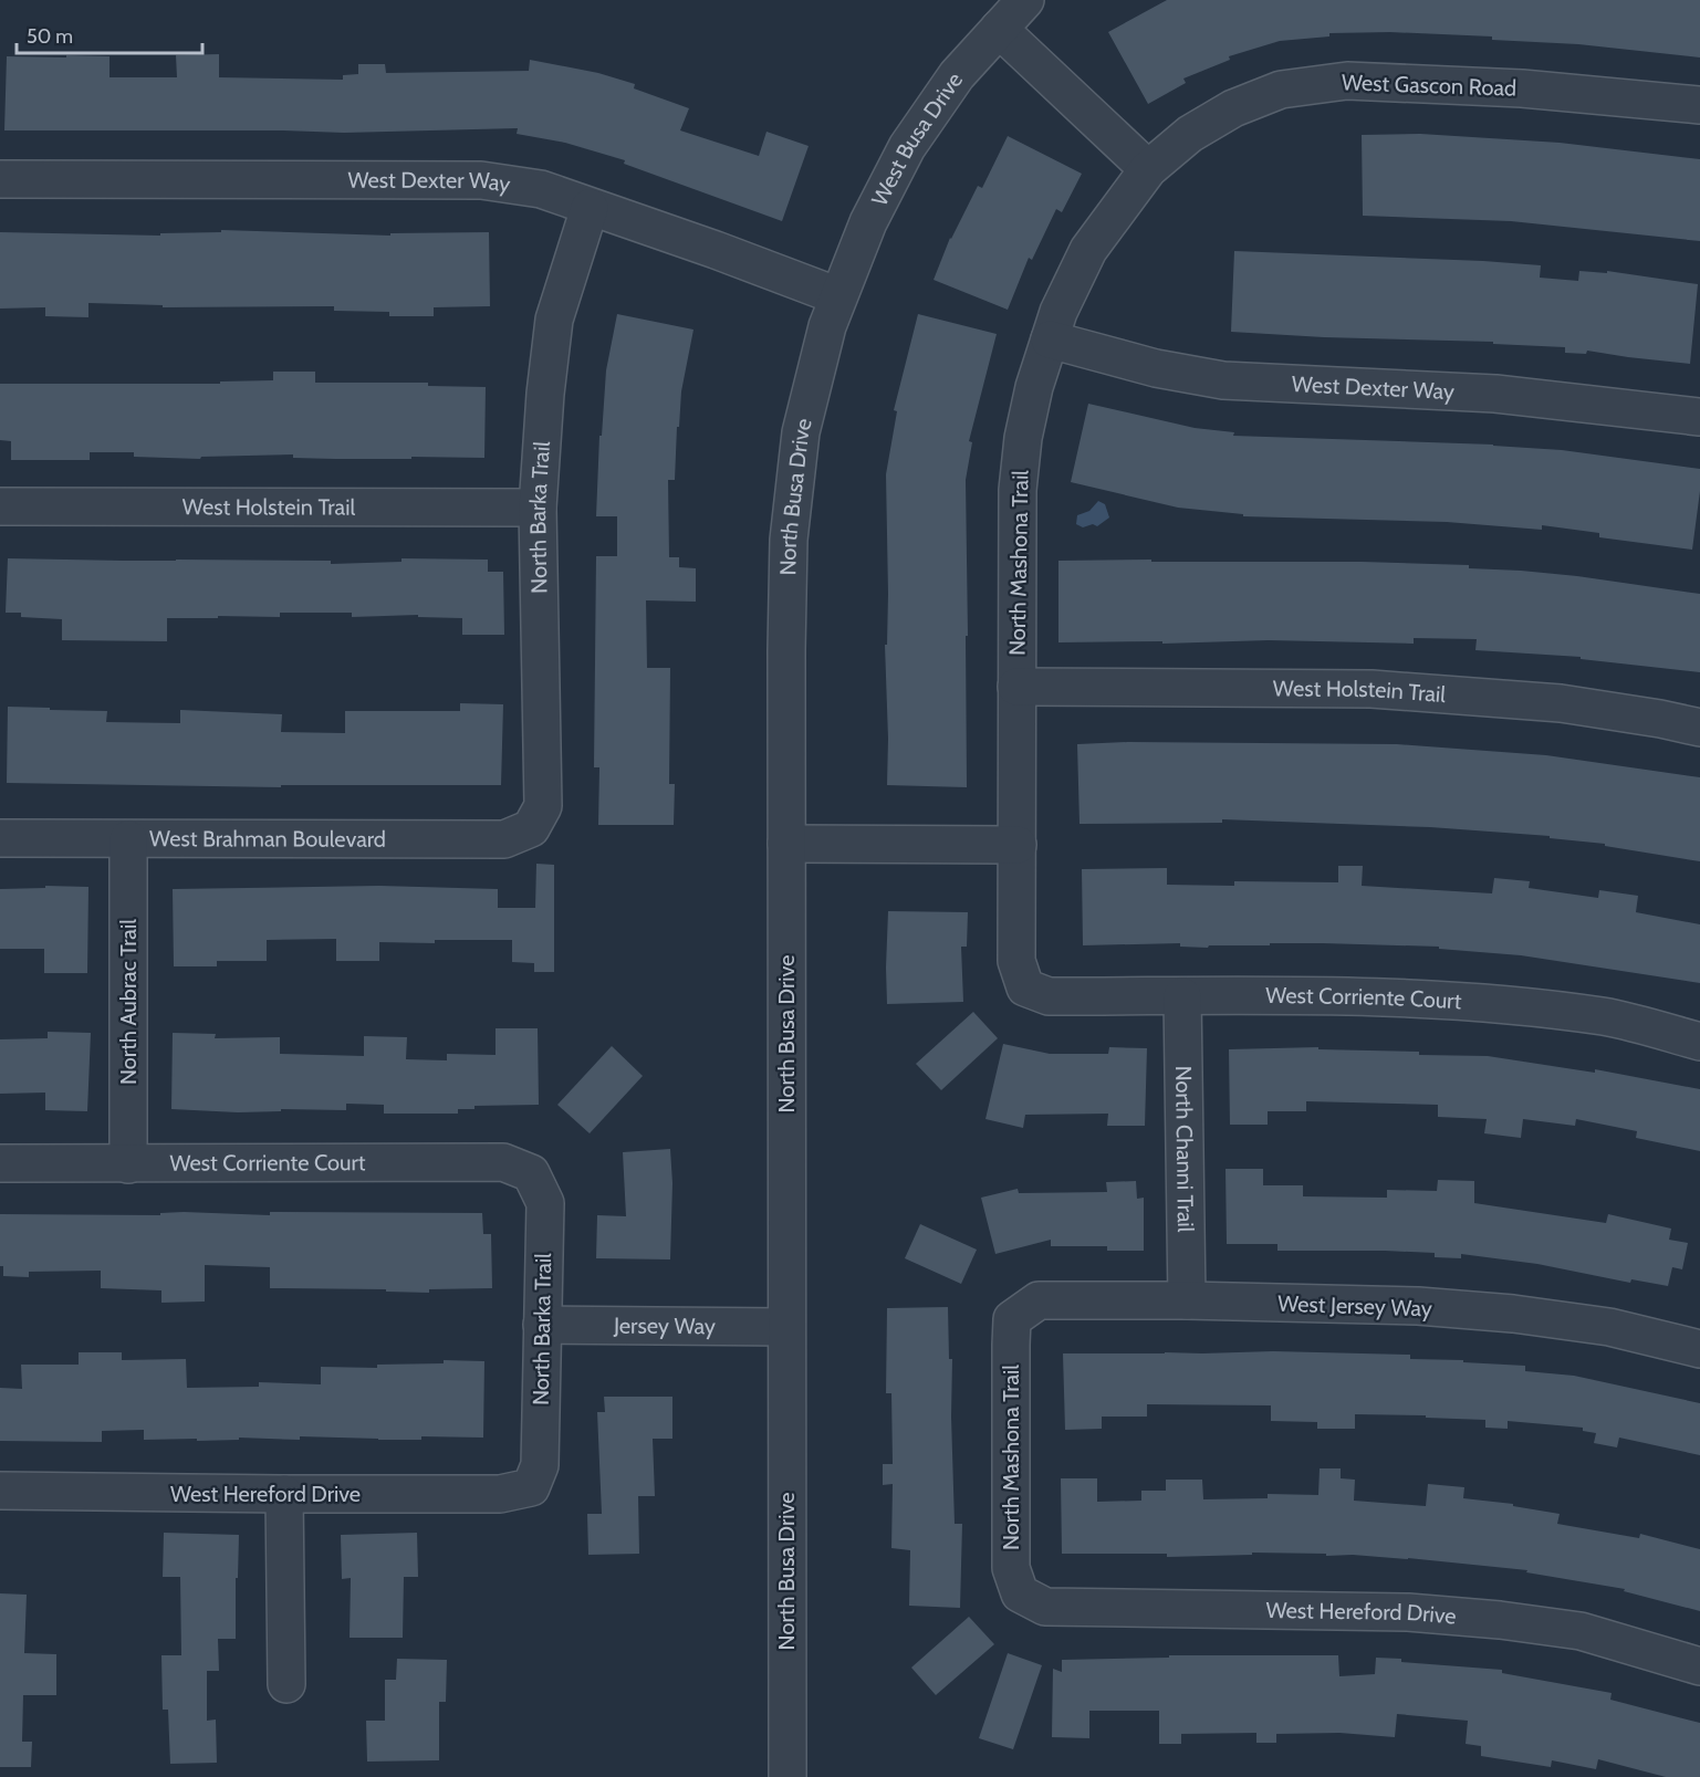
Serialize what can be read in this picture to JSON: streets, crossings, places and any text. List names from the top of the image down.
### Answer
{
  "streets": {
    "street": [
      "West Gascon Road",
      "West Busa Drive",
      "West Dexter Way",
      "North Busa Drive",
      "West Holstein Trail",
      "North Barka Trail",
      "North Mashona Trail",
      "West Brahman Boulevard",
      "West Corriente Court",
      "North Aubrac Trail",
      "North Channi Trail",
      "West Jersey Way",
      "Jersey Way",
      "West Hereford Drive"
    ]
  },
  "crossings": [
    ["West Gascon Road", "North Mashona Trail"],
    ["West Busa Drive", "West Dexter Way"],
    ["West Busa Drive", "North Busa Drive"],
    ["West Dexter Way", "North Busa Drive"],
    ["West Dexter Way", "North Barka Trail"],
    ["West Dexter Way", "North Mashona Trail"],
    ["North Busa Drive", "Jersey Way"],
    ["West Holstein Trail", "North Barka Trail"],
    ["West Holstein Trail", "North Mashona Trail"],
    ["North Barka Trail", "West Brahman Boulevard"],
    ["North Barka Trail", "West Corriente Court"],
    ["North Barka Trail", "Jersey Way"],
    ["North Barka Trail", "West Hereford Drive"],
    ["North Mashona Trail", "West Corriente Court"],
    ["North Mashona Trail", "West Jersey Way"],
    ["North Mashona Trail", "West Hereford Drive"],
    ["West Brahman Boulevard", "North Aubrac Trail"],
    ["West Corriente Court", "North Aubrac Trail"],
    ["West Corriente Court", "North Channi Trail"],
    ["North Channi Trail", "West Jersey Way"]
  ],
  "scale_bar": "50 m"
}
